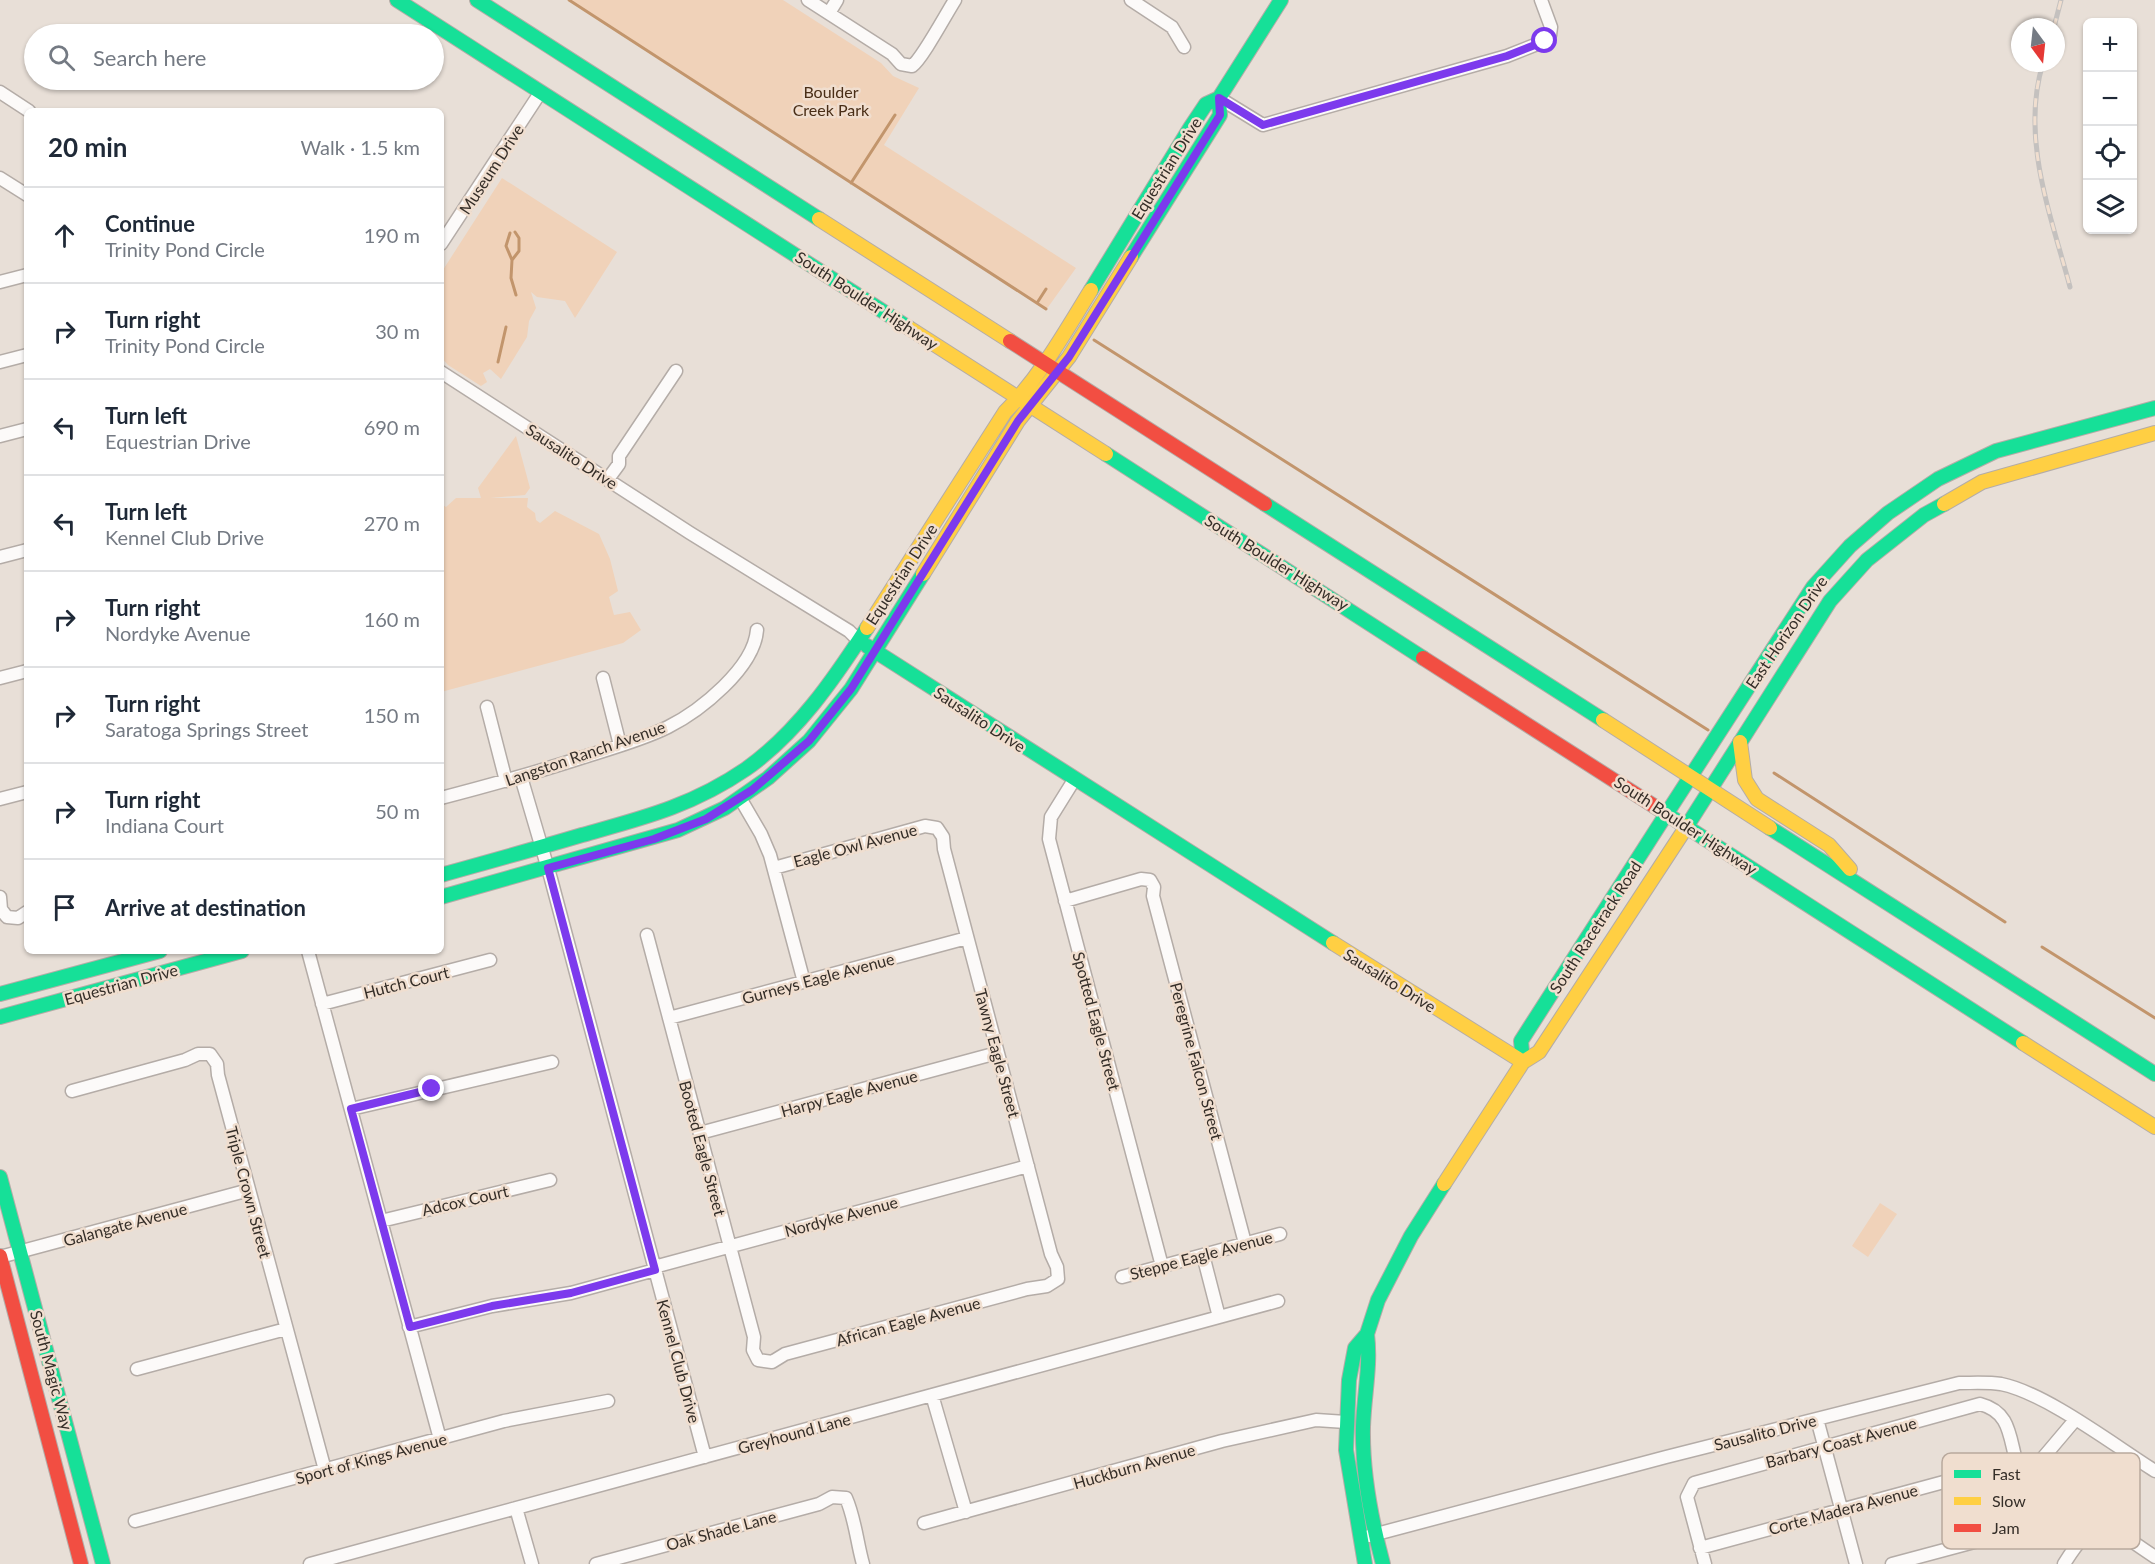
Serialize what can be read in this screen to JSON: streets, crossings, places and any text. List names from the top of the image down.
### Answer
{
  "streets": {
    "main road": [
      "Equestrian Drive",
      "South Boulder Highway",
      "Sausalito Drive",
      "East Horizon Drive",
      "South Racetrack Road",
      "South Magic Way"
    ],
    "street": [
      "Museum Drive",
      "Langston Ranch Avenue",
      "Eagle Owl Avenue",
      "Gurneys Eagle Avenue",
      "Hutch Court",
      "Spotted Eagle Street",
      "Tawny Eagle Street",
      "Peregrine Falcon Street",
      "Harpy Eagle Avenue",
      "Booted Eagle Street",
      "Triple Crown Street",
      "Adcox Court",
      "Nordyke Avenue",
      "Galangate Avenue",
      "Steppe Eagle Avenue",
      "African Eagle Avenue",
      "Kennel Club Drive",
      "Greyhound Lane",
      "Barbary Coast Avenue",
      "Sport of Kings Avenue",
      "Huckburn Avenue",
      "Corte Madera Avenue",
      "Oak Shade Lane"
    ]
  },
  "crossings": [
    ["Equestrian Drive", "South Boulder Highway"],
    ["Equestrian Drive", "Sausalito Drive"],
    ["Equestrian Drive", "Kennel Club Drive"],
    ["Museum Drive", "South Boulder Highway"],
    ["South Boulder Highway", "South Racetrack Road"],
    ["Sausalito Drive", "South Racetrack Road"],
    ["Sausalito Drive", "Spotted Eagle Street"],
    ["Sausalito Drive", "Corte Madera Avenue"],
    ["East Horizon Drive", "South Racetrack Road"],
    ["Langston Ranch Avenue", "Kennel Club Drive"],
    ["Eagle Owl Avenue", "Tawny Eagle Street"],
    ["South Racetrack Road", "Huckburn Avenue"],
    ["Gurneys Eagle Avenue", "Tawny Eagle Street"],
    ["Gurneys Eagle Avenue", "Booted Eagle Street"],
    ["Spotted Eagle Street", "Peregrine Falcon Street"],
    ["Spotted Eagle Street", "Steppe Eagle Avenue"],
    ["Tawny Eagle Street", "Harpy Eagle Avenue"],
    ["Tawny Eagle Street", "Nordyke Avenue"],
    ["Tawny Eagle Street", "African Eagle Avenue"],
    ["Peregrine Falcon Street", "Steppe Eagle Avenue"],
    ["Harpy Eagle Avenue", "Booted Eagle Street"],
    ["Booted Eagle Street", "Nordyke Avenue"],
    ["Booted Eagle Street", "African Eagle Avenue"],
    ["Triple Crown Street", "Galangate Avenue"],
    ["Triple Crown Street", "Sport of Kings Avenue"],
    ["Nordyke Avenue", "Kennel Club Drive"],
    ["Galangate Avenue", "South Magic Way"],
    ["Kennel Club Drive", "Greyhound Lane"],
    ["Barbary Coast Avenue", "Corte Madera Avenue"]
  ],
  "parks": ["Boulder Creek Park"],
  "legend": ["Fast", "Slow", "Jam"],
  "north": "bottom",
  "page": {
    "map_buttons": ["+", "−"],
    "search": "Search here",
    "heading": ["20 min", "Walk · 1.5 km"],
    "list": [
      ["Continue", "Trinity Pond Circle", "190 m"],
      ["Turn right", "Trinity Pond Circle", "30 m"],
      ["Turn left", "Equestrian Drive", "690 m"],
      ["Turn left", "Kennel Club Drive", "270 m"],
      ["Turn right", "Nordyke Avenue", "160 m"],
      ["Turn right", "Saratoga Springs Street", "150 m"],
      ["Turn right", "Indiana Court", "50 m"],
      "Arrive at destination"
    ]
  }
}
